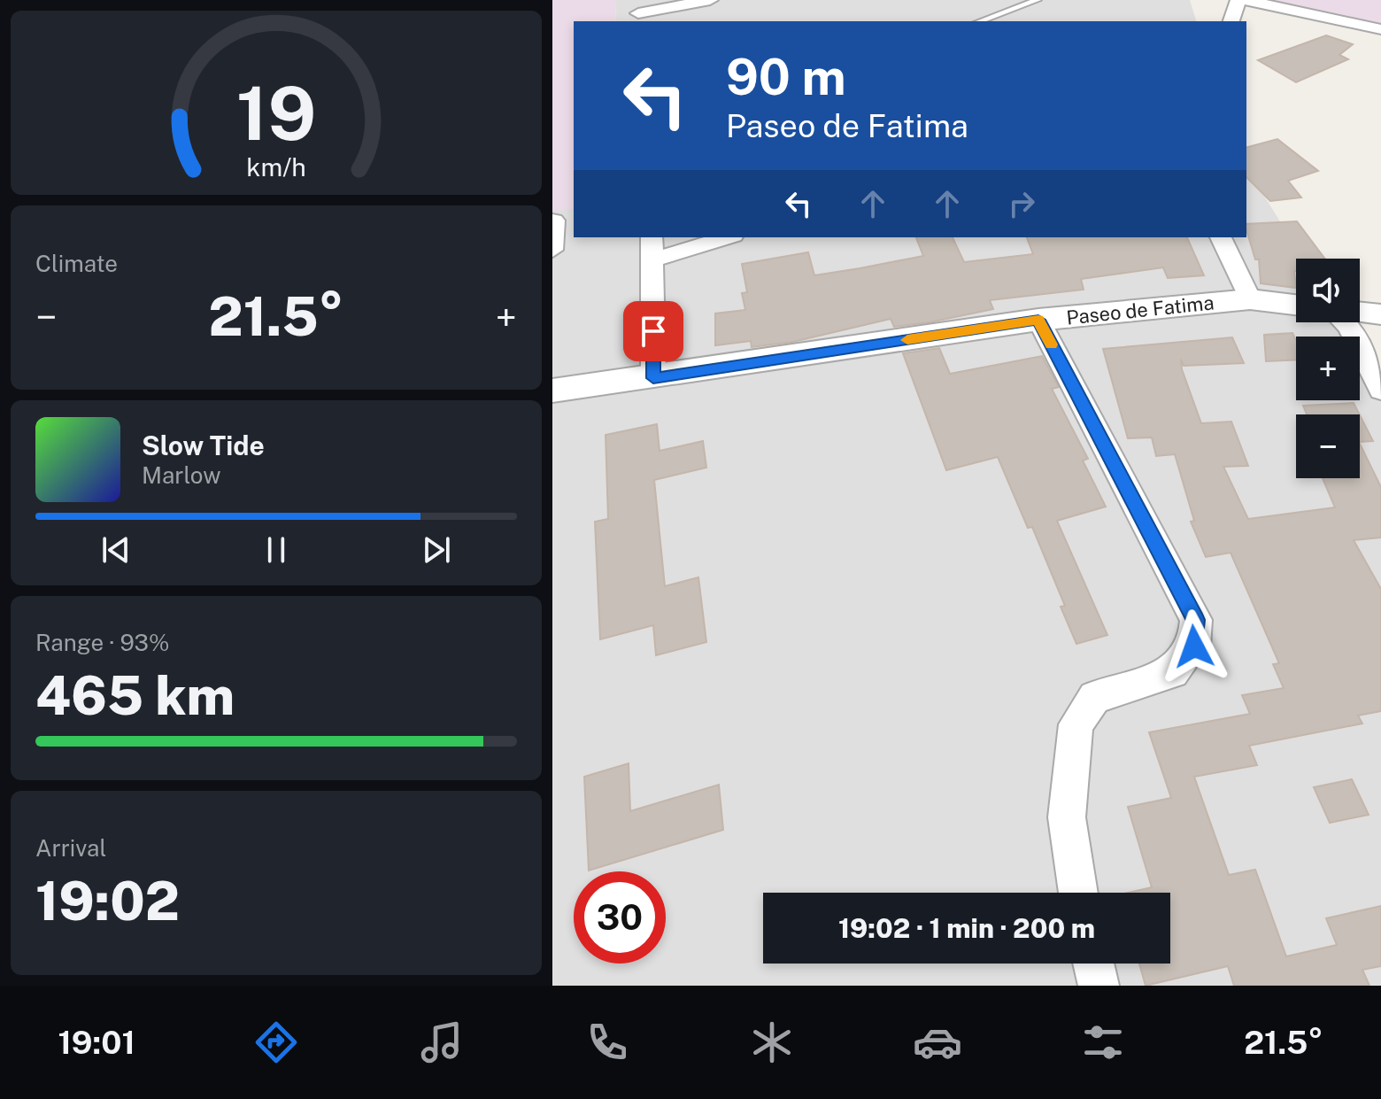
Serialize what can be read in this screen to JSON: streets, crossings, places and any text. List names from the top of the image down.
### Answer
{
  "streets": {
    "street": ["Paseo de Fatima"]
  },
  "page": {
    "turn": ["90 m", "Paseo de Fatima"],
    "tile": [
      "Climate",
      ["Range · 93%", "465 km"],
      ["Arrival", "19:02"]
    ],
    "map_buttons": ["+", "−"],
    "heat": ["−", "21.5°", "+"],
    "song": ["Slow Tide", "Marlow"],
    "limit": "30",
    "trip": "19:02 · 1 min · 200 m",
    "tabs": ["19:01", "21.5°"],
    "gauge": ["19", "km/h"]
  }
}
